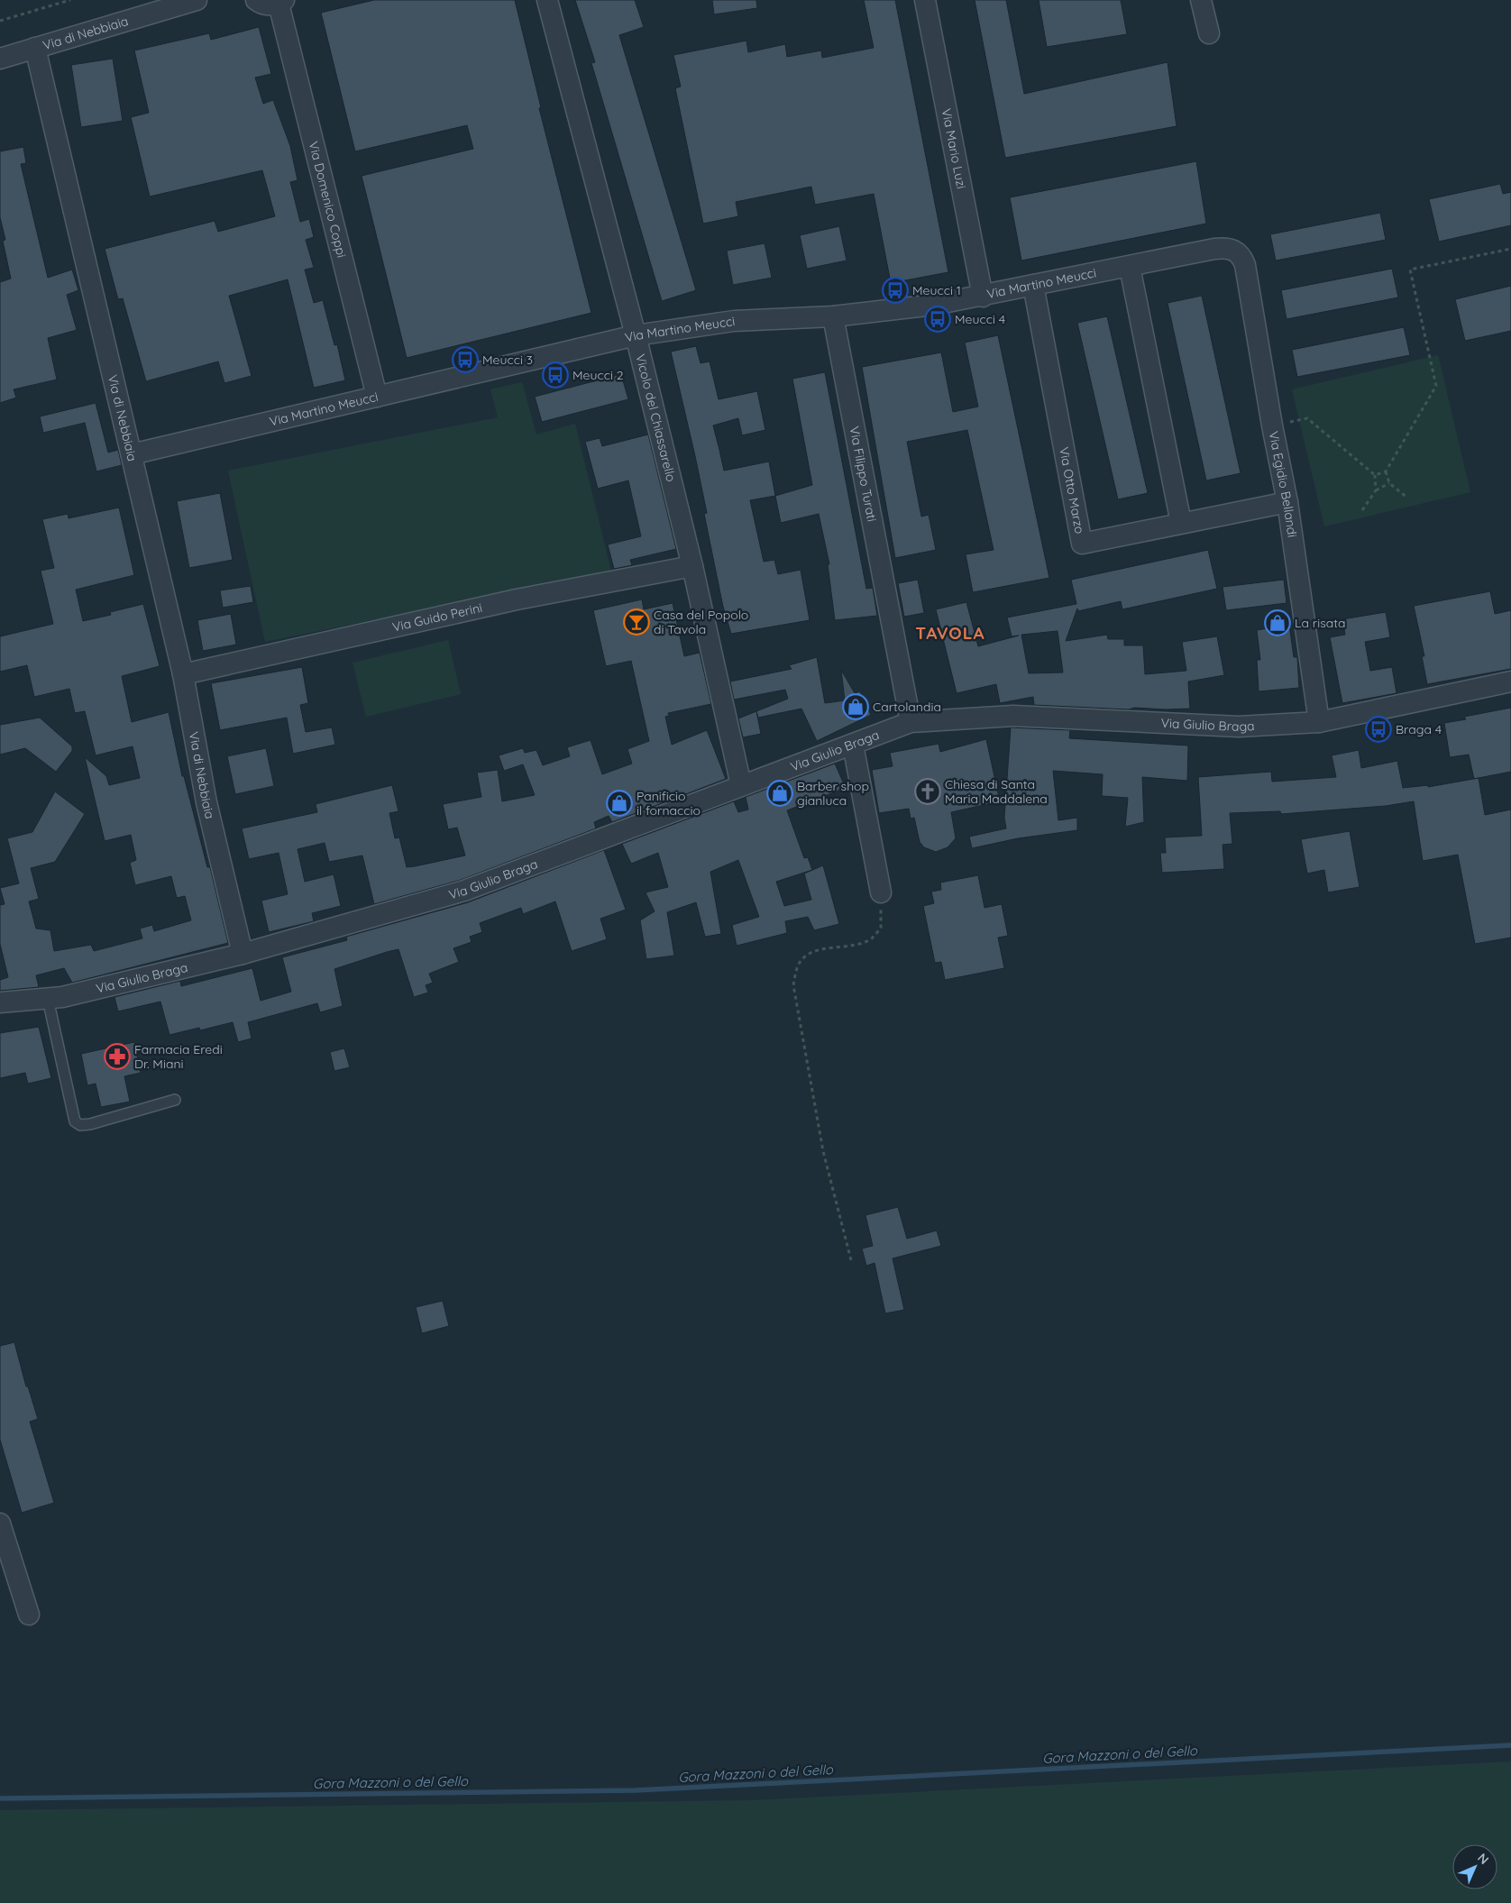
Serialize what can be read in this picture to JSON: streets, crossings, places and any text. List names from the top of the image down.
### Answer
{
  "streets": {
    "street": [
      "Via di Nebbiaia",
      "Via Mario Luzi",
      "Via Domenico Coppi",
      "Via Martino Meucci",
      "Vicolo del Chiassarello",
      "Via Filippo Turati",
      "Via Egidio Bellandi",
      "Via Otto Marzo",
      "Via Guido Perini",
      "Via Giulio Braga"
    ]
  },
  "crossings": [
    ["Via di Nebbiaia", "Via Martino Meucci"],
    ["Via di Nebbiaia", "Via Guido Perini"],
    ["Via di Nebbiaia", "Via Giulio Braga"],
    ["Via Mario Luzi", "Via Martino Meucci"],
    ["Via Domenico Coppi", "Via Martino Meucci"],
    ["Via Martino Meucci", "Vicolo del Chiassarello"],
    ["Via Martino Meucci", "Via Filippo Turati"],
    ["Via Martino Meucci", "Via Egidio Bellandi"],
    ["Via Martino Meucci", "Via Otto Marzo"],
    ["Vicolo del Chiassarello", "Via Guido Perini"],
    ["Vicolo del Chiassarello", "Via Giulio Braga"],
    ["Via Filippo Turati", "Via Giulio Braga"],
    ["Via Egidio Bellandi", "Via Otto Marzo"],
    ["Via Egidio Bellandi", "Via Giulio Braga"]
  ],
  "districts": ["TAVOLA"],
  "water": ["Gora Mazzoni o del Gello"],
  "places": {
    "bus stop": [
      "Meucci 1",
      "Meucci 4",
      "Meucci 3",
      "Meucci 2",
      "Braga 4"
    ],
    "bar": ["Casa del Popolo di Tavola"],
    "shop": [
      "La risata",
      "Cartolandia",
      "Barber shop gianluca",
      "Panificio il fornaccio"
    ],
    "church": ["Chiesa di Santa Maria Maddalena"],
    "pharmacy": ["Farmacia Eredi Dr. Miani"]
  },
  "north": "top right"
}
